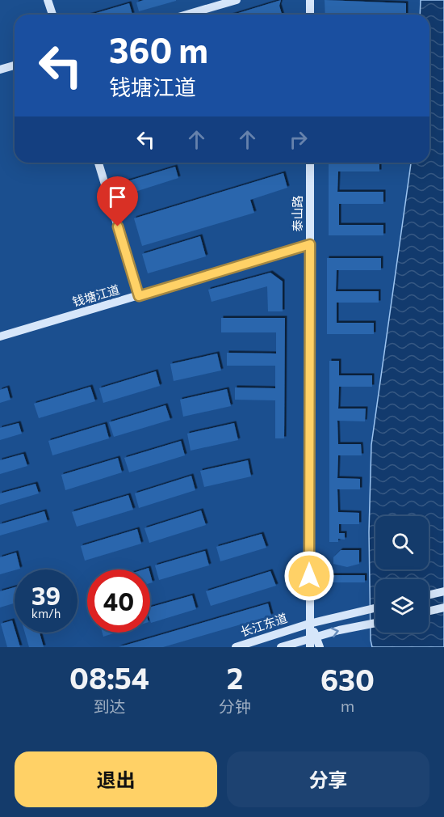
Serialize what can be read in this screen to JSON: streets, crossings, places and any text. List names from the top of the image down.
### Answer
{
  "streets": {
    "street": ["泰山路", "钱塘江道", "长江东道"]
  },
  "crossings": [
    ["泰山路", "钱塘江道"],
    ["泰山路", "长江东道"]
  ],
  "page": {
    "turn": ["360 m", "钱塘江道"],
    "speed": "39 km/h",
    "limit": "40",
    "eta": [
      "08:54",
      "到达",
      "2",
      "分钟",
      "630",
      "m"
    ],
    "buttons": ["退出", "分享"]
  }
}
